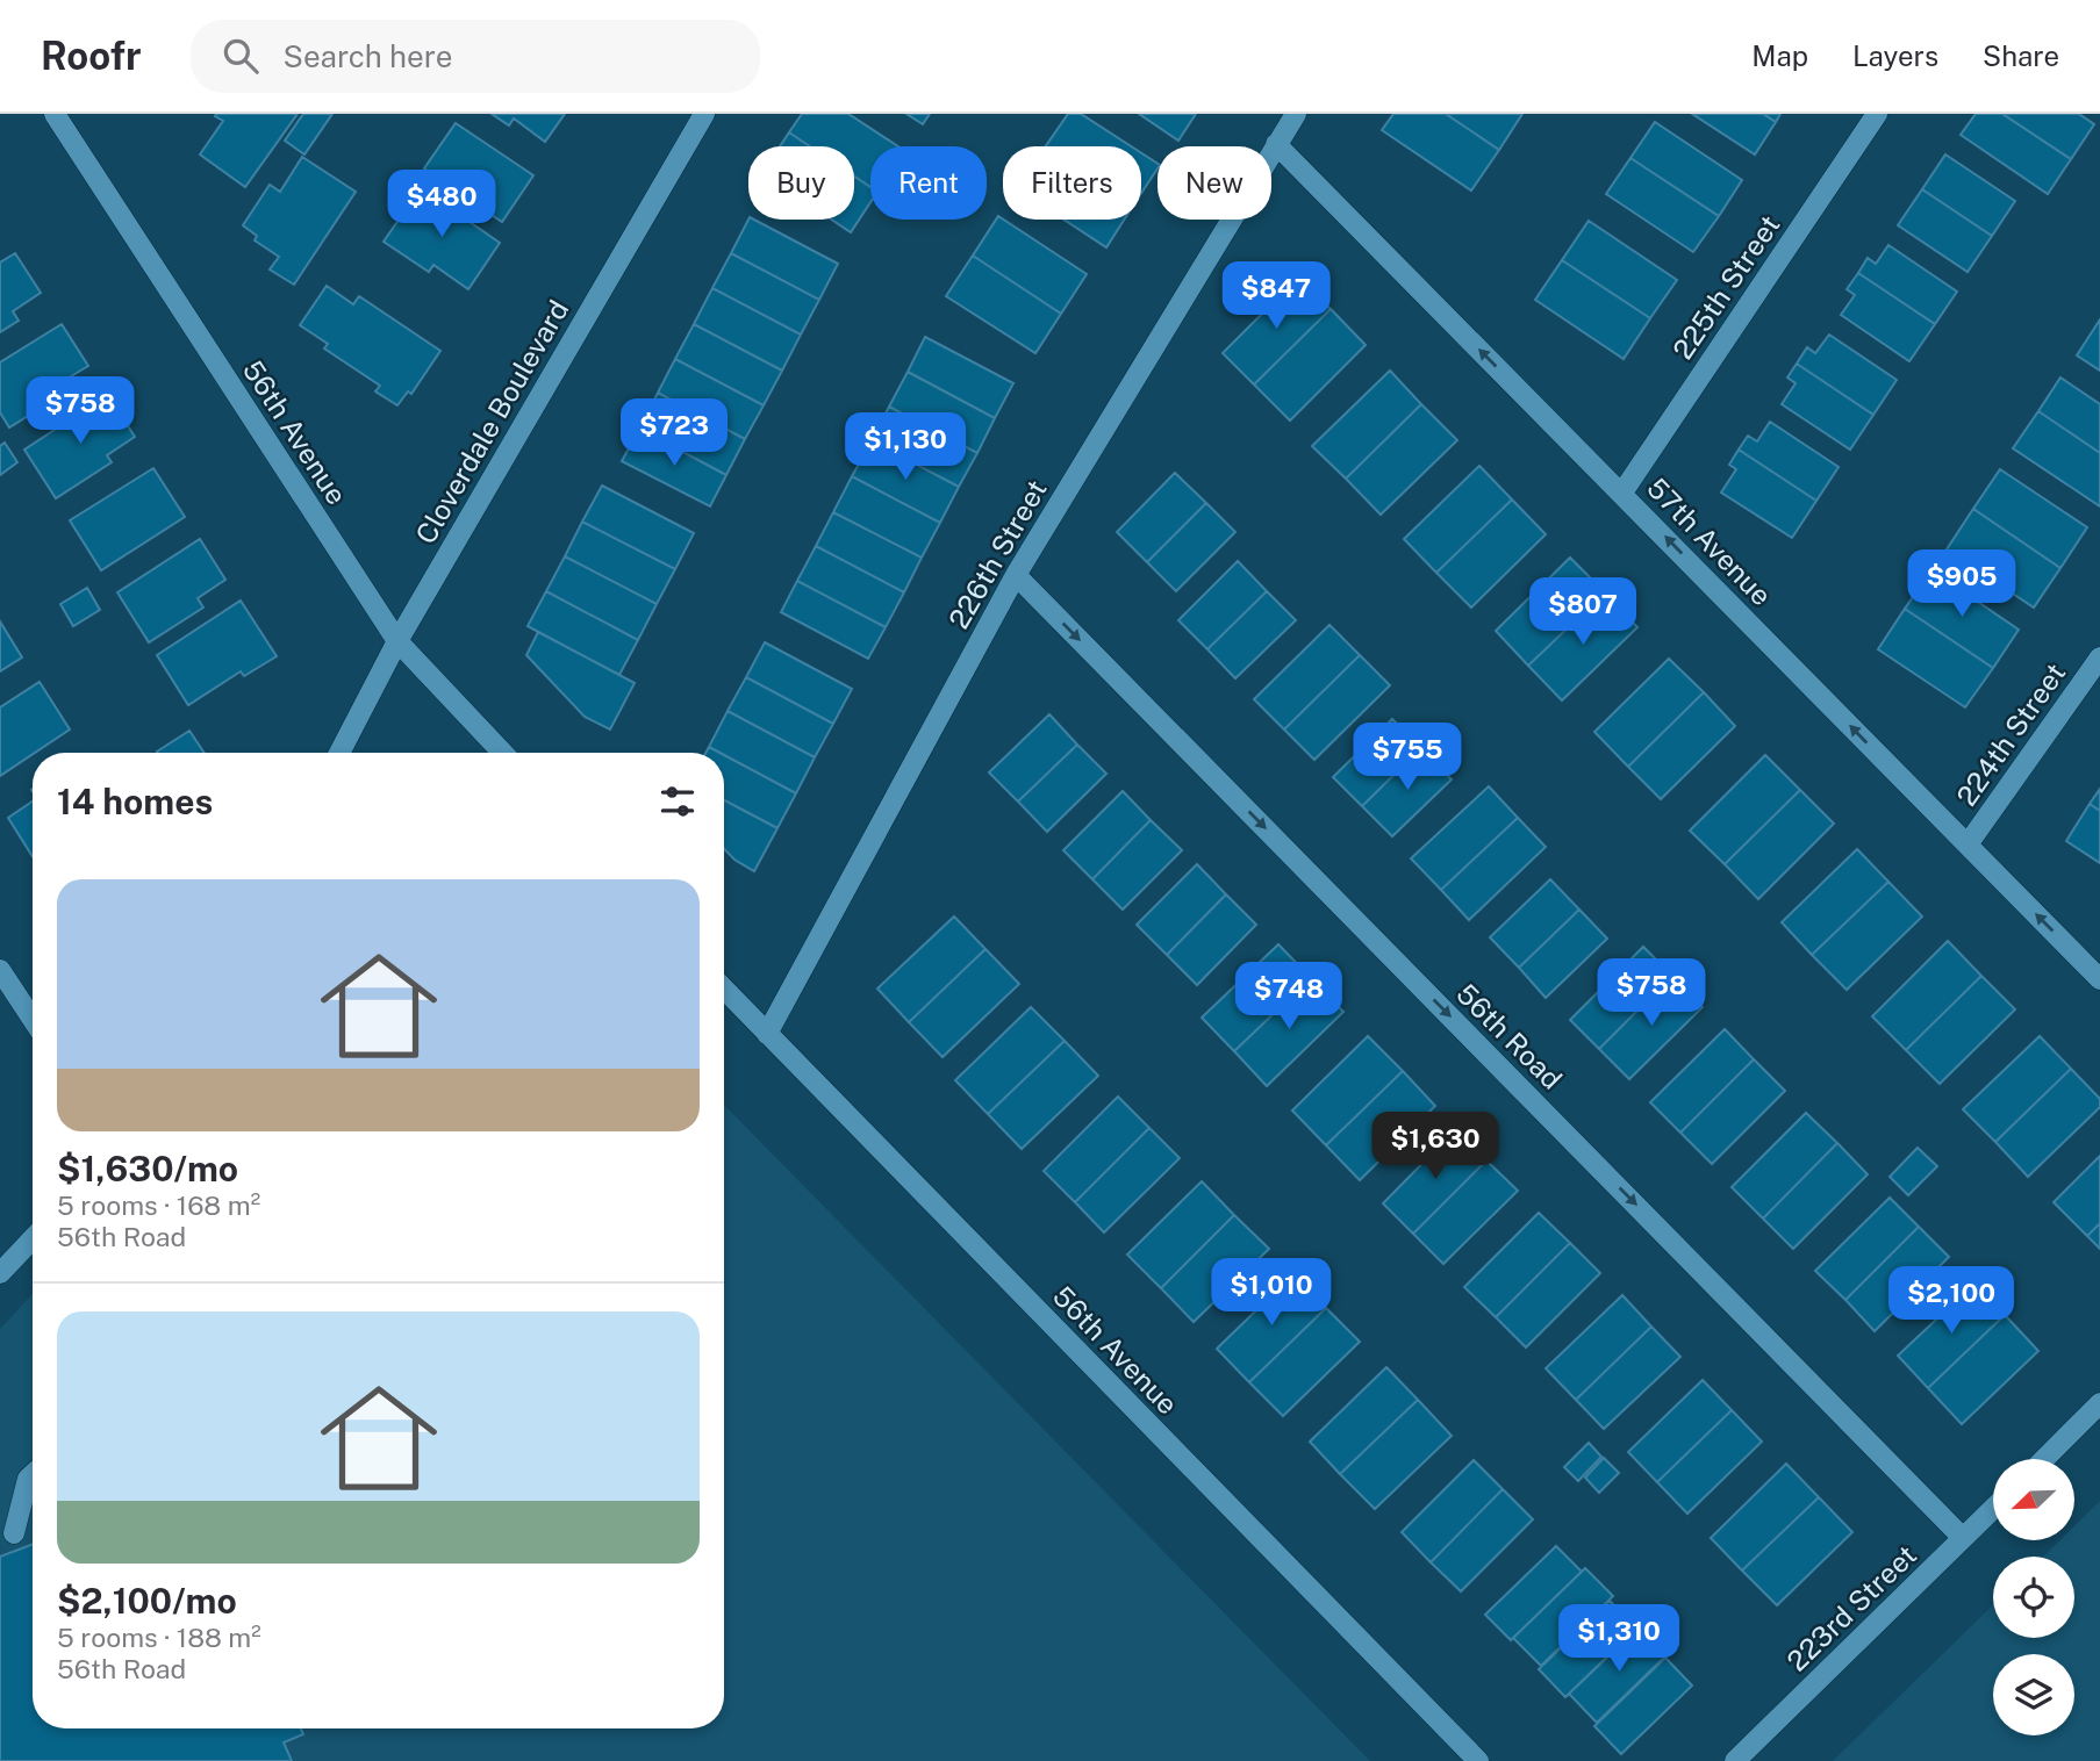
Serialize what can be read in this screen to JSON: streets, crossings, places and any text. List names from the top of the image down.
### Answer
{
  "streets": {
    "street": [
      "225th Street",
      "Cloverdale Boulevard",
      "56th Avenue",
      "57th Avenue",
      "226th Street",
      "224th Street",
      "56th Road",
      "223rd Street"
    ]
  },
  "crossings": [
    ["225th Street", "57th Avenue"],
    ["Cloverdale Boulevard", "56th Avenue"],
    ["56th Avenue", "226th Street"],
    ["57th Avenue", "226th Street"],
    ["57th Avenue", "224th Street"],
    ["226th Street", "56th Road"],
    ["56th Road", "223rd Street"]
  ],
  "one_way": ["57th Avenue", "56th Road"],
  "north": "bottom left",
  "page": {
    "header": "Roofr",
    "search": "Search here",
    "nav": ["Map", "Layers", "Share"],
    "chip": [
      "Buy",
      "Rent",
      "Filters",
      "New"
    ],
    "price": [
      "$480",
      "$847",
      "$758",
      "$723",
      "$1,130",
      "$905",
      "$807",
      "$755",
      "$758",
      "$748",
      "$1,630",
      "$1,010",
      "$2,100",
      "$1,310"
    ],
    "heading": "14 homes",
    "list": [
      {
        "name": "$1,630/mo",
        "note": "5 rooms · 168 m² · 56th Road"
      },
      {
        "name": "$2,100/mo",
        "note": "5 rooms · 188 m² · 56th Road"
      }
    ]
  }
}
